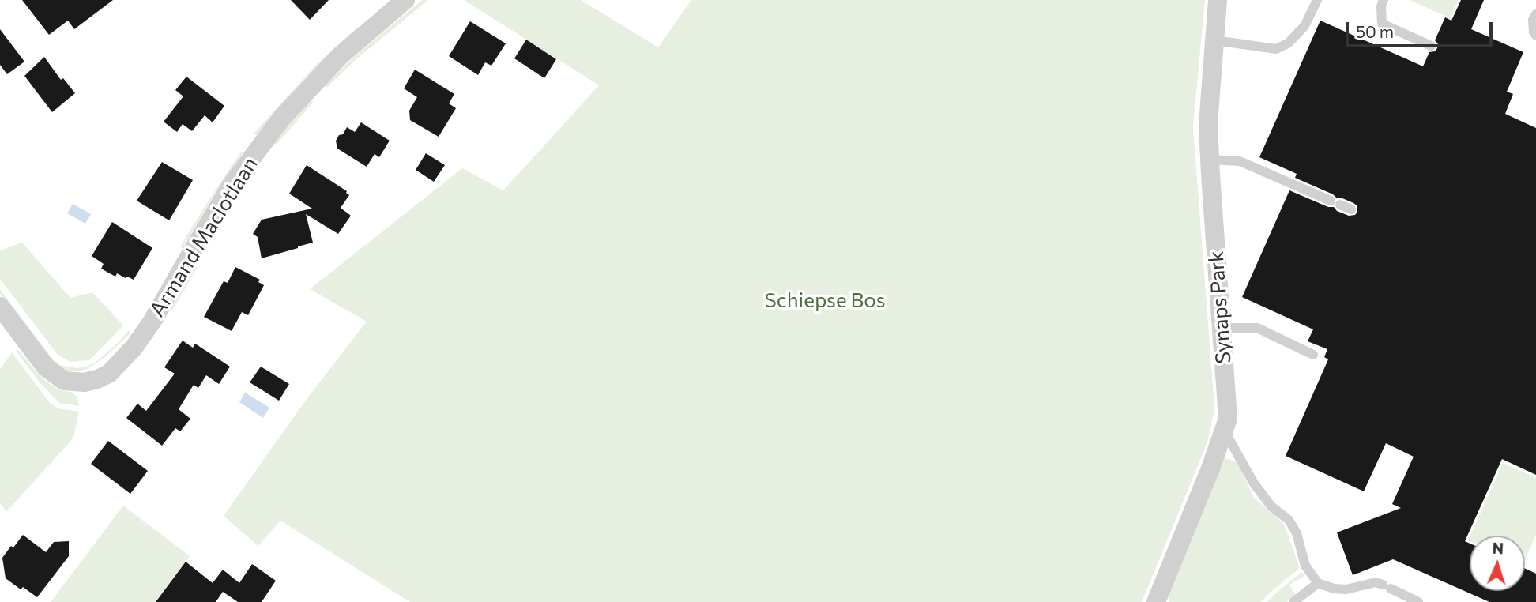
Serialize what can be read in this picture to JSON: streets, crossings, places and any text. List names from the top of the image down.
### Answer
{
  "streets": {
    "street": ["Armand Maclotlaan", "Synaps Park"]
  },
  "parks": ["Schiepse Bos"],
  "scale_bar": "50 m",
  "north": "top"
}
